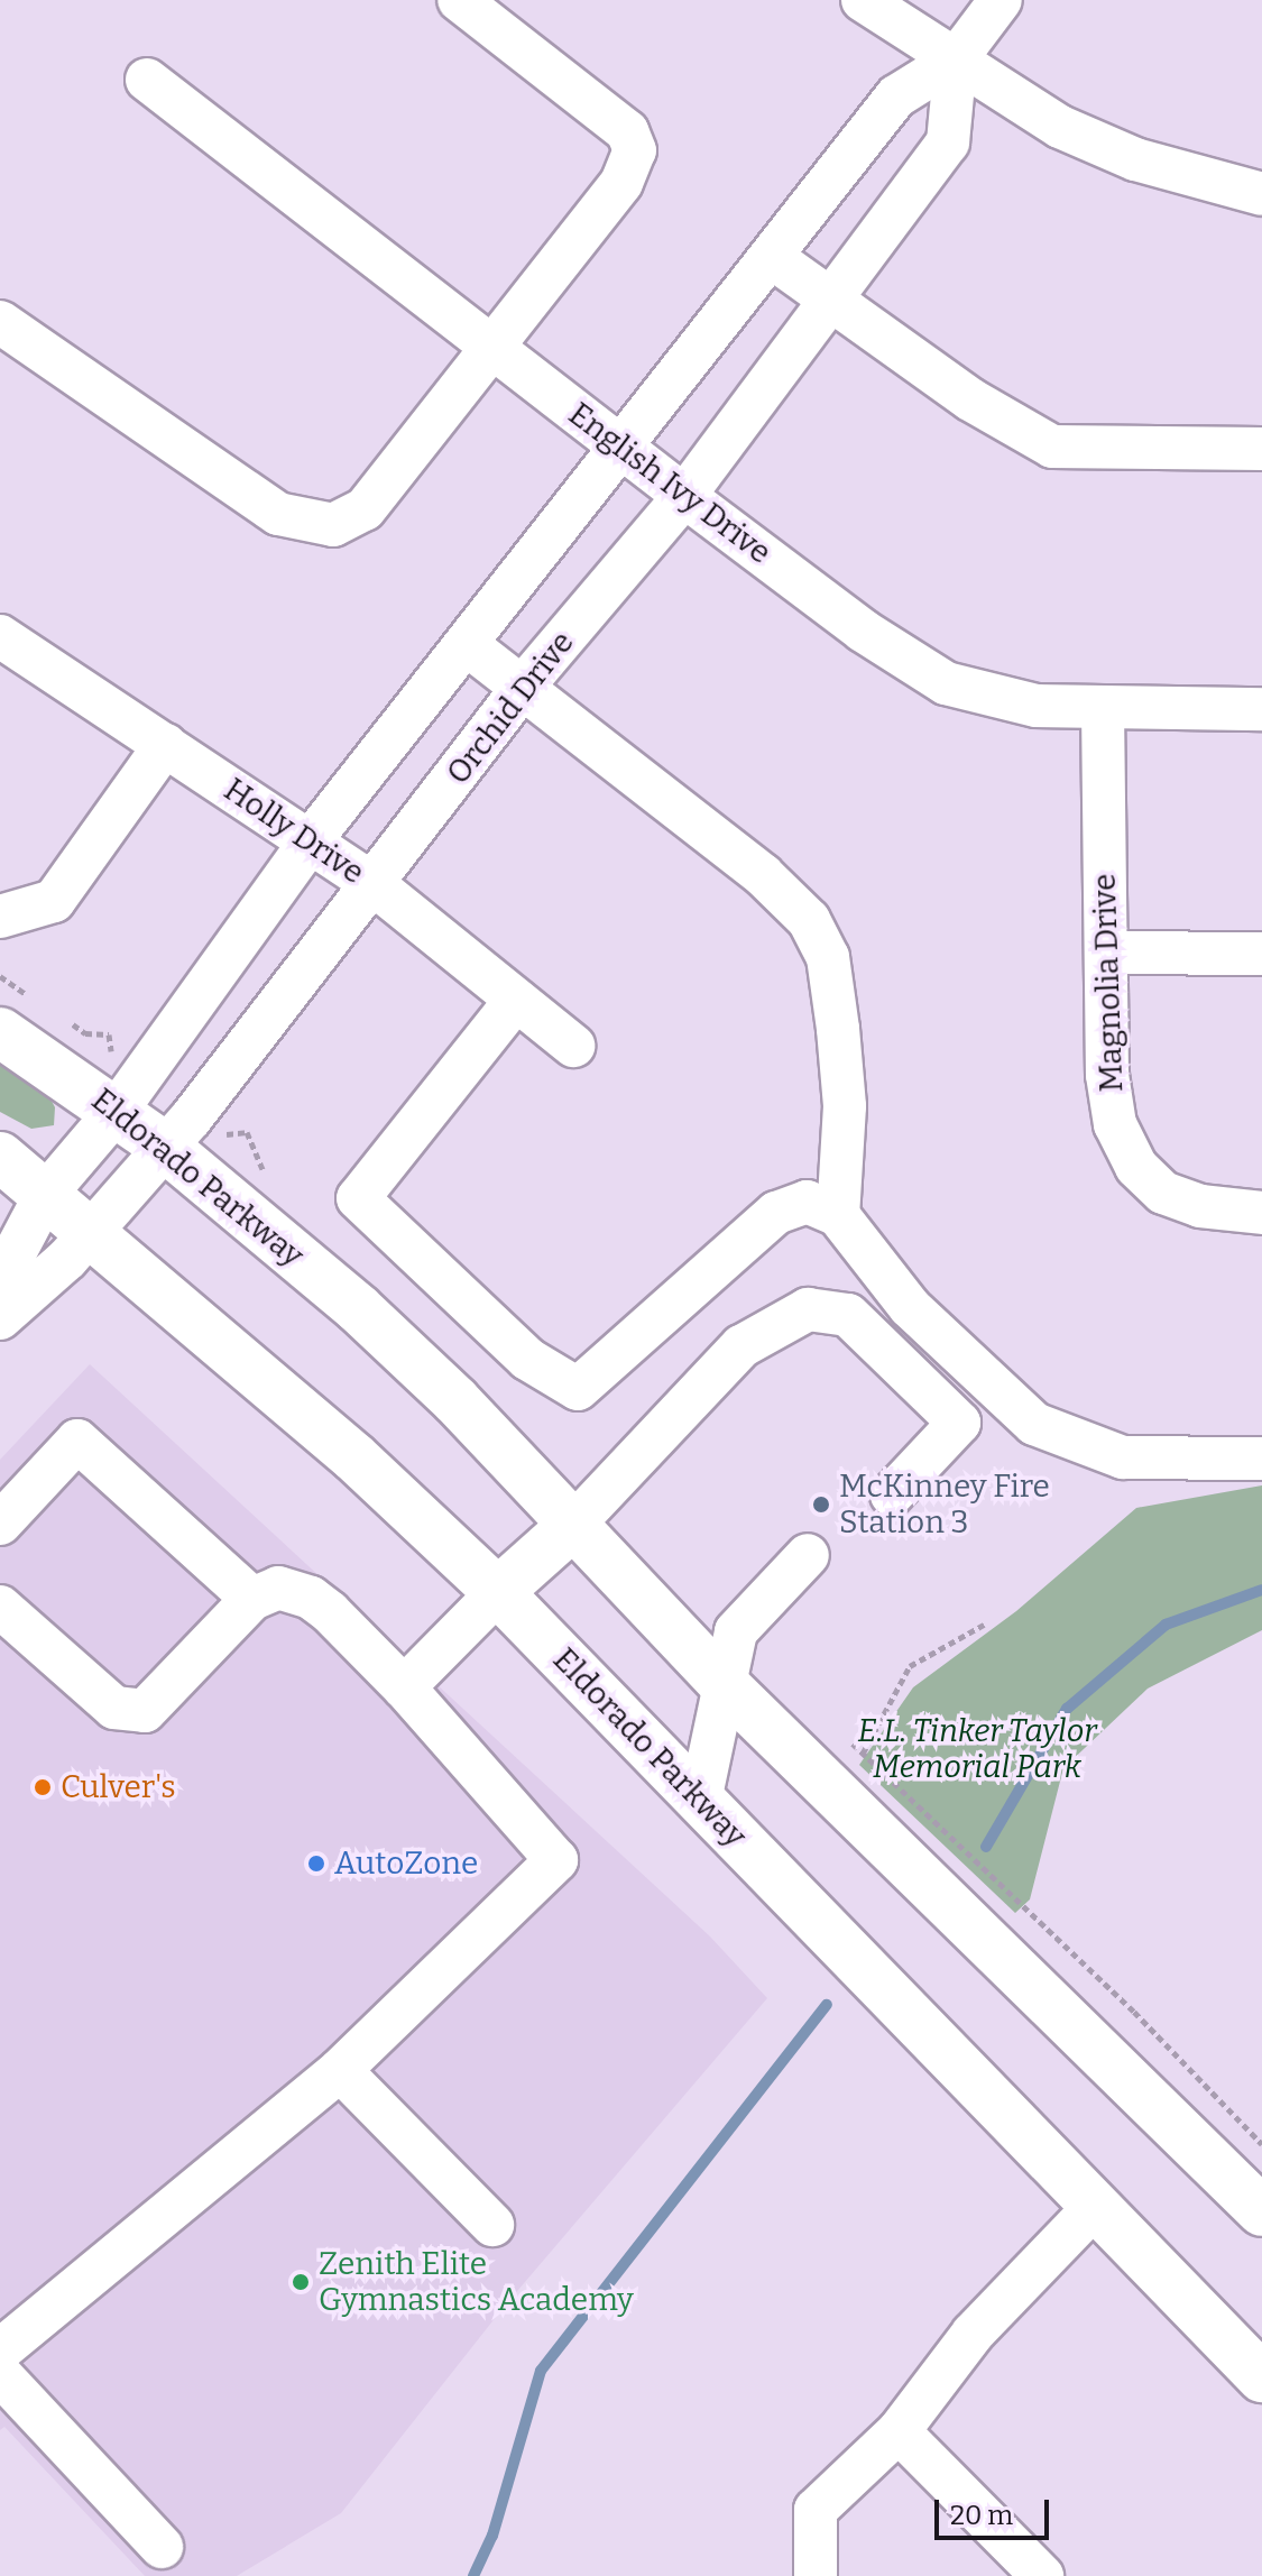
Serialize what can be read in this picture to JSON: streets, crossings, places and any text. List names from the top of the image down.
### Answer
{
  "streets": {
    "main road": ["Eldorado Parkway"],
    "street": [
      "English Ivy Drive",
      "Orchid Drive",
      "Holly Drive",
      "Magnolia Drive"
    ]
  },
  "crossings": [
    ["English Ivy Drive", "Orchid Drive"],
    ["English Ivy Drive", "Magnolia Drive"],
    ["Orchid Drive", "Holly Drive"],
    ["Orchid Drive", "Eldorado Parkway"]
  ],
  "parks": ["E.L. Tinker Taylor Memorial Park"],
  "places": [
    "McKinney Fire Station 3",
    "Culver's",
    "AutoZone",
    "Zenith Elite Gymnastics Academy"
  ],
  "scale_bar": "20 m"
}
